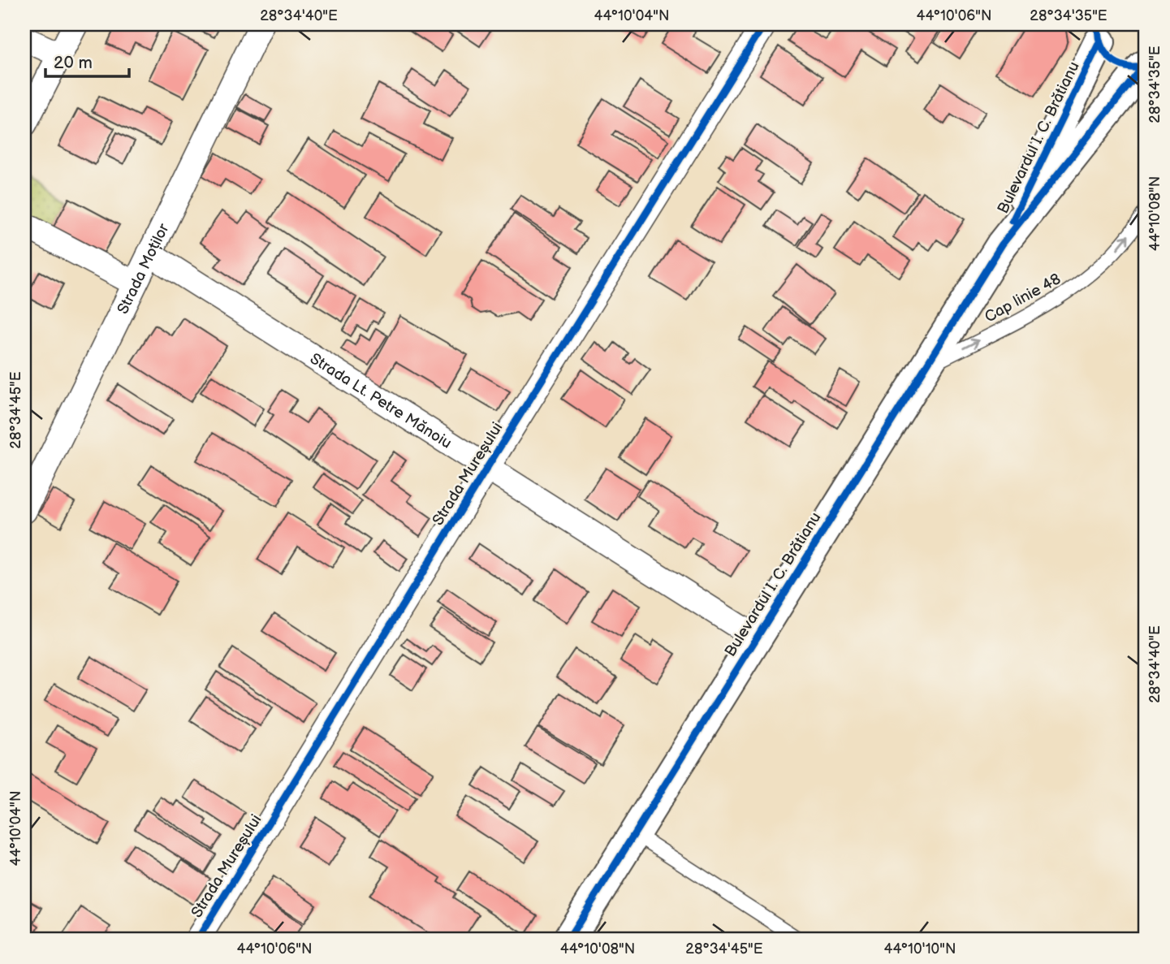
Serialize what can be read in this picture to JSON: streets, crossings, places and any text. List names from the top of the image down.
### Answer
{
  "streets": {
    "main road": ["Bulevardul I. C. Brătianu"],
    "street": ["Strada Moților", "Strada Lt. Petre Mănoiu", "Strada Mureșului"],
    "lane": ["Cap linie 48"]
  },
  "crossings": [
    ["Bulevardul I. C. Brătianu", "Cap linie 48"],
    ["Bulevardul I. C. Brătianu", "Strada Lt. Petre Mănoiu"],
    ["Strada Moților", "Strada Lt. Petre Mănoiu"],
    ["Strada Lt. Petre Mănoiu", "Strada Mureșului"]
  ],
  "one_way": ["Cap linie 48"],
  "scale_bar": "20 m",
  "coordinates": [
    "28°34'40\"E",
    "44°10'04\"N",
    "44°10'06\"N",
    "28°34'35\"E",
    "44°10'08\"N",
    "28°34'45\"E",
    "44°10'10\"N"
  ]
}
